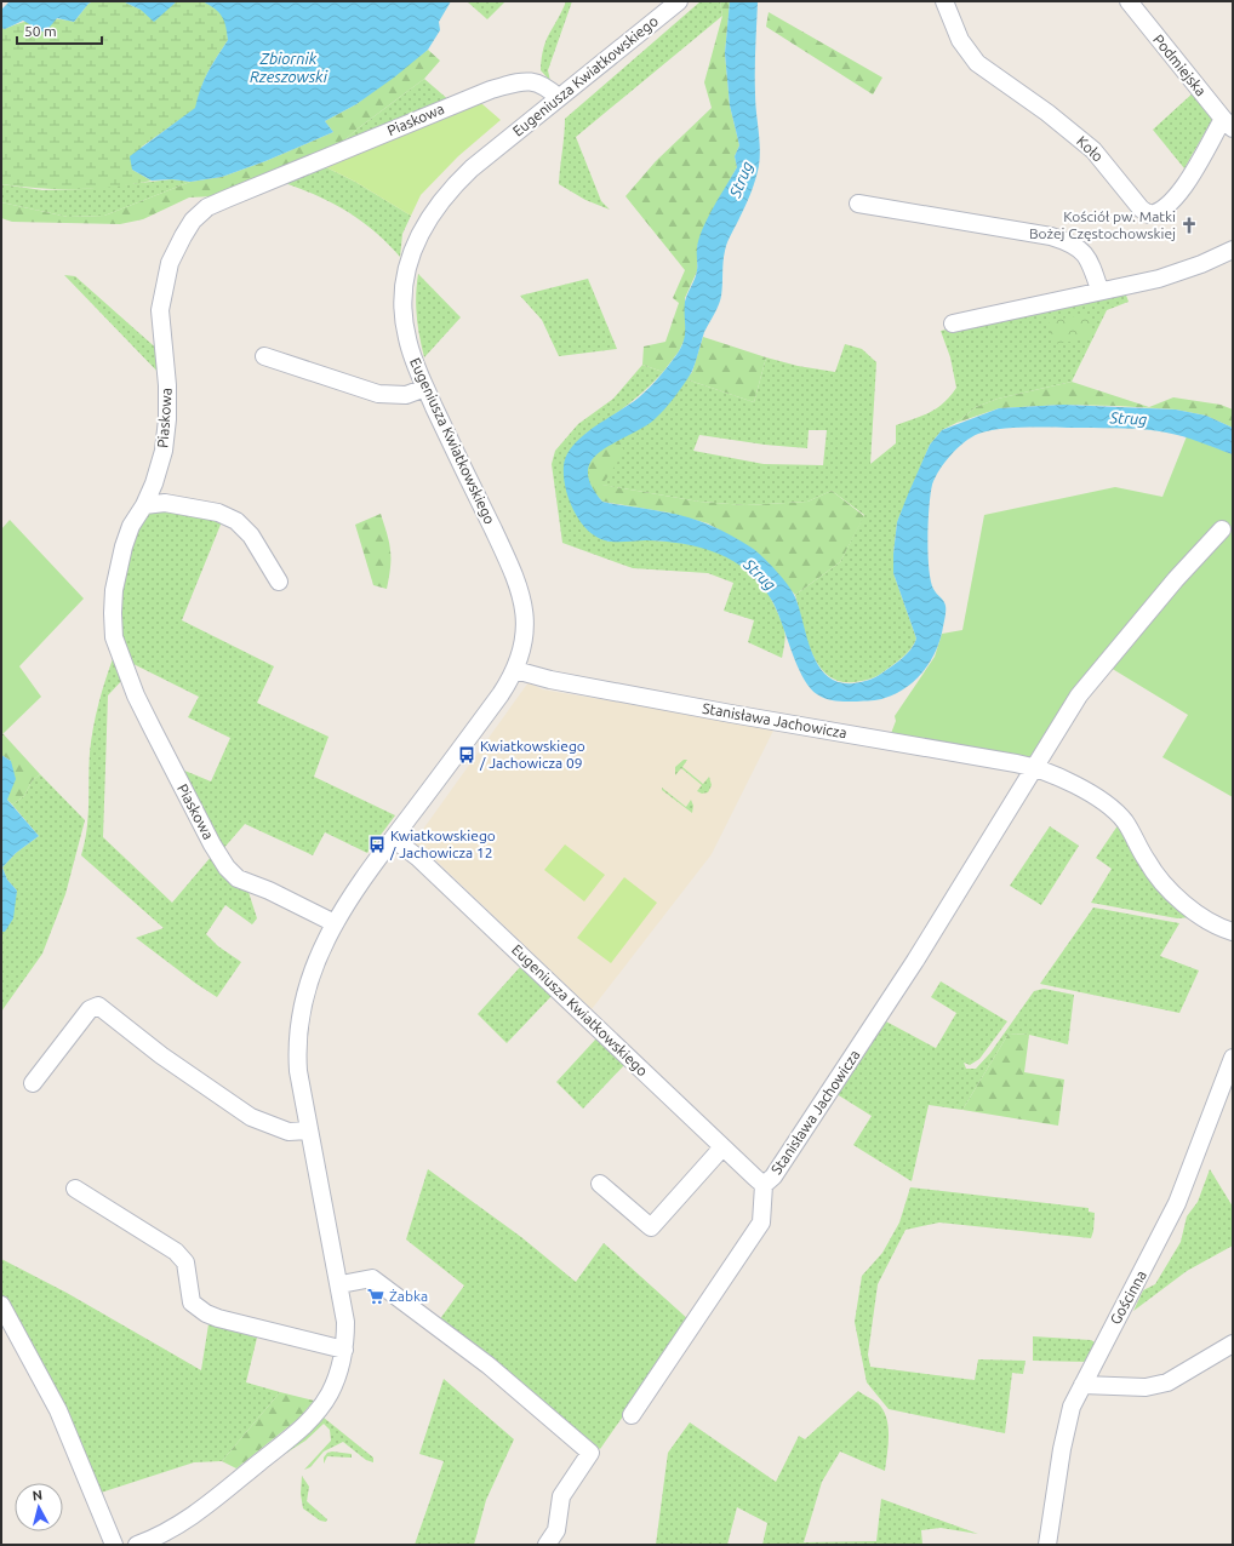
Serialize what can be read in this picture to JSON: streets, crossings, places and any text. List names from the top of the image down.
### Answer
{
  "streets": {
    "street": [
      "Podmiejska",
      "Eugeniusza Kwiatkowskiego",
      "Piaskowa",
      "Koło",
      "Stanisława Jachowicza",
      "Gościnna"
    ]
  },
  "crossings": [
    ["Podmiejska", "Koło"],
    ["Eugeniusza Kwiatkowskiego", "Piaskowa"],
    ["Eugeniusza Kwiatkowskiego", "Stanisława Jachowicza"]
  ],
  "water": ["Zbiornik Rzeszowski", "Strug"],
  "places": {
    "church": ["Kościół pw. Matki Bożej Częstochowskiej"],
    "bus stop": ["Kwiatkowskiego / Jachowicza 09", "Kwiatkowskiego / Jachowicza 12"],
    "supermarket": ["Żabka"]
  },
  "scale_bar": "50 m",
  "north": "top"
}
